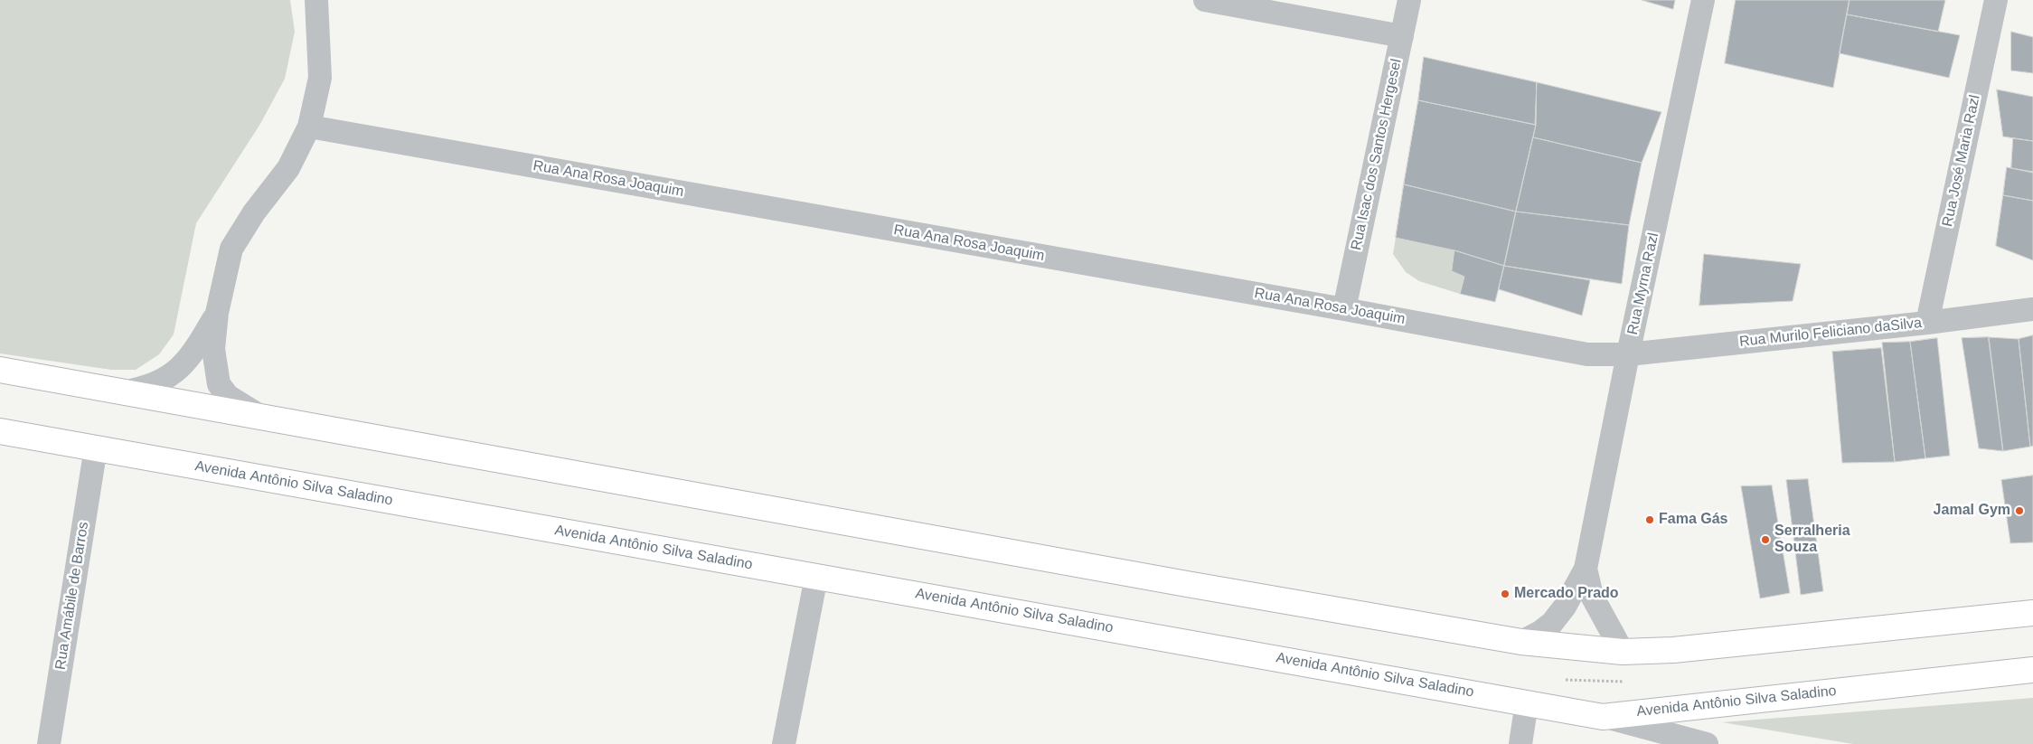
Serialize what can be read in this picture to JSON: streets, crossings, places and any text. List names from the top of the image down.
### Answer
{
  "streets": {
    "main road": ["Avenida Antônio Silva Saladino"],
    "street": [
      "Rua Isac dos Santos Hergesel",
      "Rua José Maria Razl",
      "Rua Ana Rosa Joaquim",
      "Rua Myrna Razl",
      "Rua Murilo Feliciano daSilva",
      "Rua Amábile de Barros"
    ]
  },
  "crossings": [
    ["Rua Isac dos Santos Hergesel", "Rua Ana Rosa Joaquim"],
    ["Rua José Maria Razl", "Rua Murilo Feliciano daSilva"],
    ["Rua Ana Rosa Joaquim", "Rua Myrna Razl"],
    ["Rua Ana Rosa Joaquim", "Rua Murilo Feliciano daSilva"],
    ["Rua Myrna Razl", "Rua Murilo Feliciano daSilva"],
    ["Avenida Antônio Silva Saladino", "Rua Amábile de Barros"]
  ],
  "places": [
    "Jamal Gym",
    "Fama Gás",
    "Serralheria Souza",
    "Mercado Prado"
  ]
}
